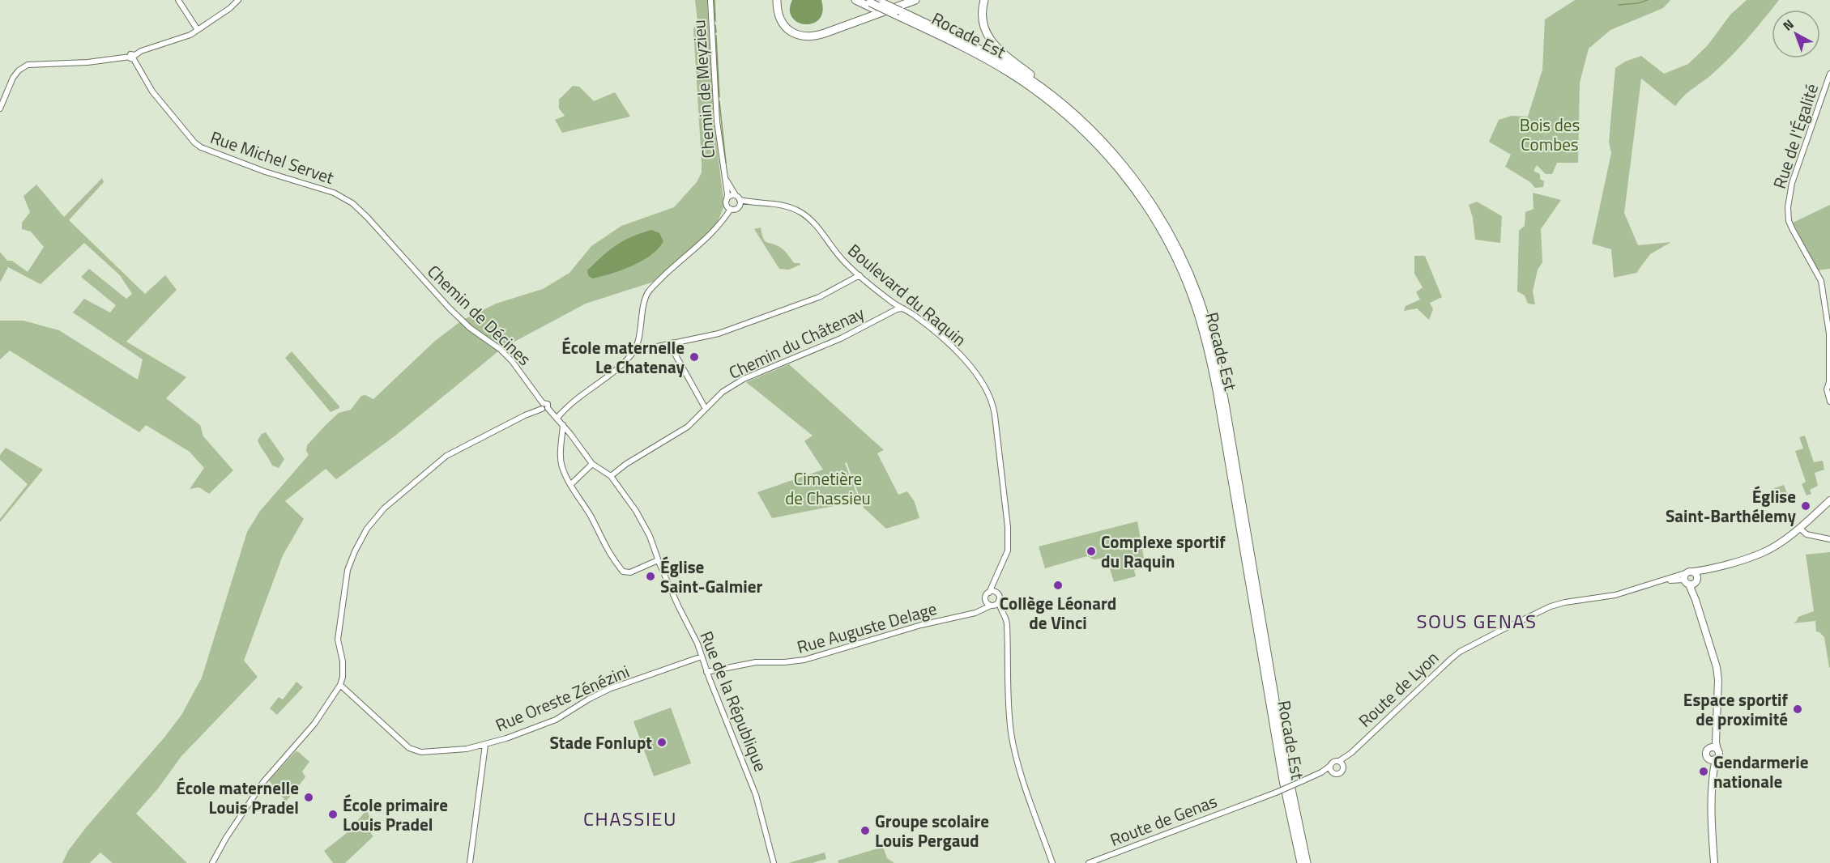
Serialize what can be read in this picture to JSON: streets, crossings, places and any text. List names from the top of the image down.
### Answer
{
  "streets": {
    "highway": ["Rocade Est"],
    "main road": ["Route de Lyon"],
    "street": [
      "Chemin de Meyzieu",
      "Rue de l'Égalité",
      "Rue Michel Servet",
      "Boulevard du Raquin",
      "Chemin de Décines",
      "Chemin du Châtenay",
      "Rue Auguste Delage",
      "Rue Oreste Zénézini",
      "Rue de la République",
      "Route de Genas"
    ]
  },
  "crossings": [
    ["Chemin de Meyzieu", "Boulevard du Raquin"],
    ["Rue Michel Servet", "Chemin de Décines"],
    ["Boulevard du Raquin", "Chemin du Châtenay"],
    ["Boulevard du Raquin", "Rue Auguste Delage"],
    ["Chemin de Décines", "Chemin du Châtenay"],
    ["Chemin de Décines", "Rue de la République"],
    ["Rue Auguste Delage", "Rue de la République"],
    ["Rue Oreste Zénézini", "Rue de la République"]
  ],
  "districts": ["SOUS GENAS", "CHASSIEU"],
  "parks": ["Bois des Combes", "Cimetière de Chassieu"],
  "places": [
    "École maternelle Le Chatenay",
    "Église Saint-Barthélemy",
    "Complexe sportif du Raquin",
    "Église Saint-Galmier",
    "Collège Léonard de Vinci",
    "Espace sportif de proximité",
    "Stade Fonlupt",
    "Gendarmerie nationale",
    "École maternelle Louis Pradel",
    "École primaire Louis Pradel",
    "Groupe scolaire Louis Pergaud"
  ],
  "north": "top left"
}
